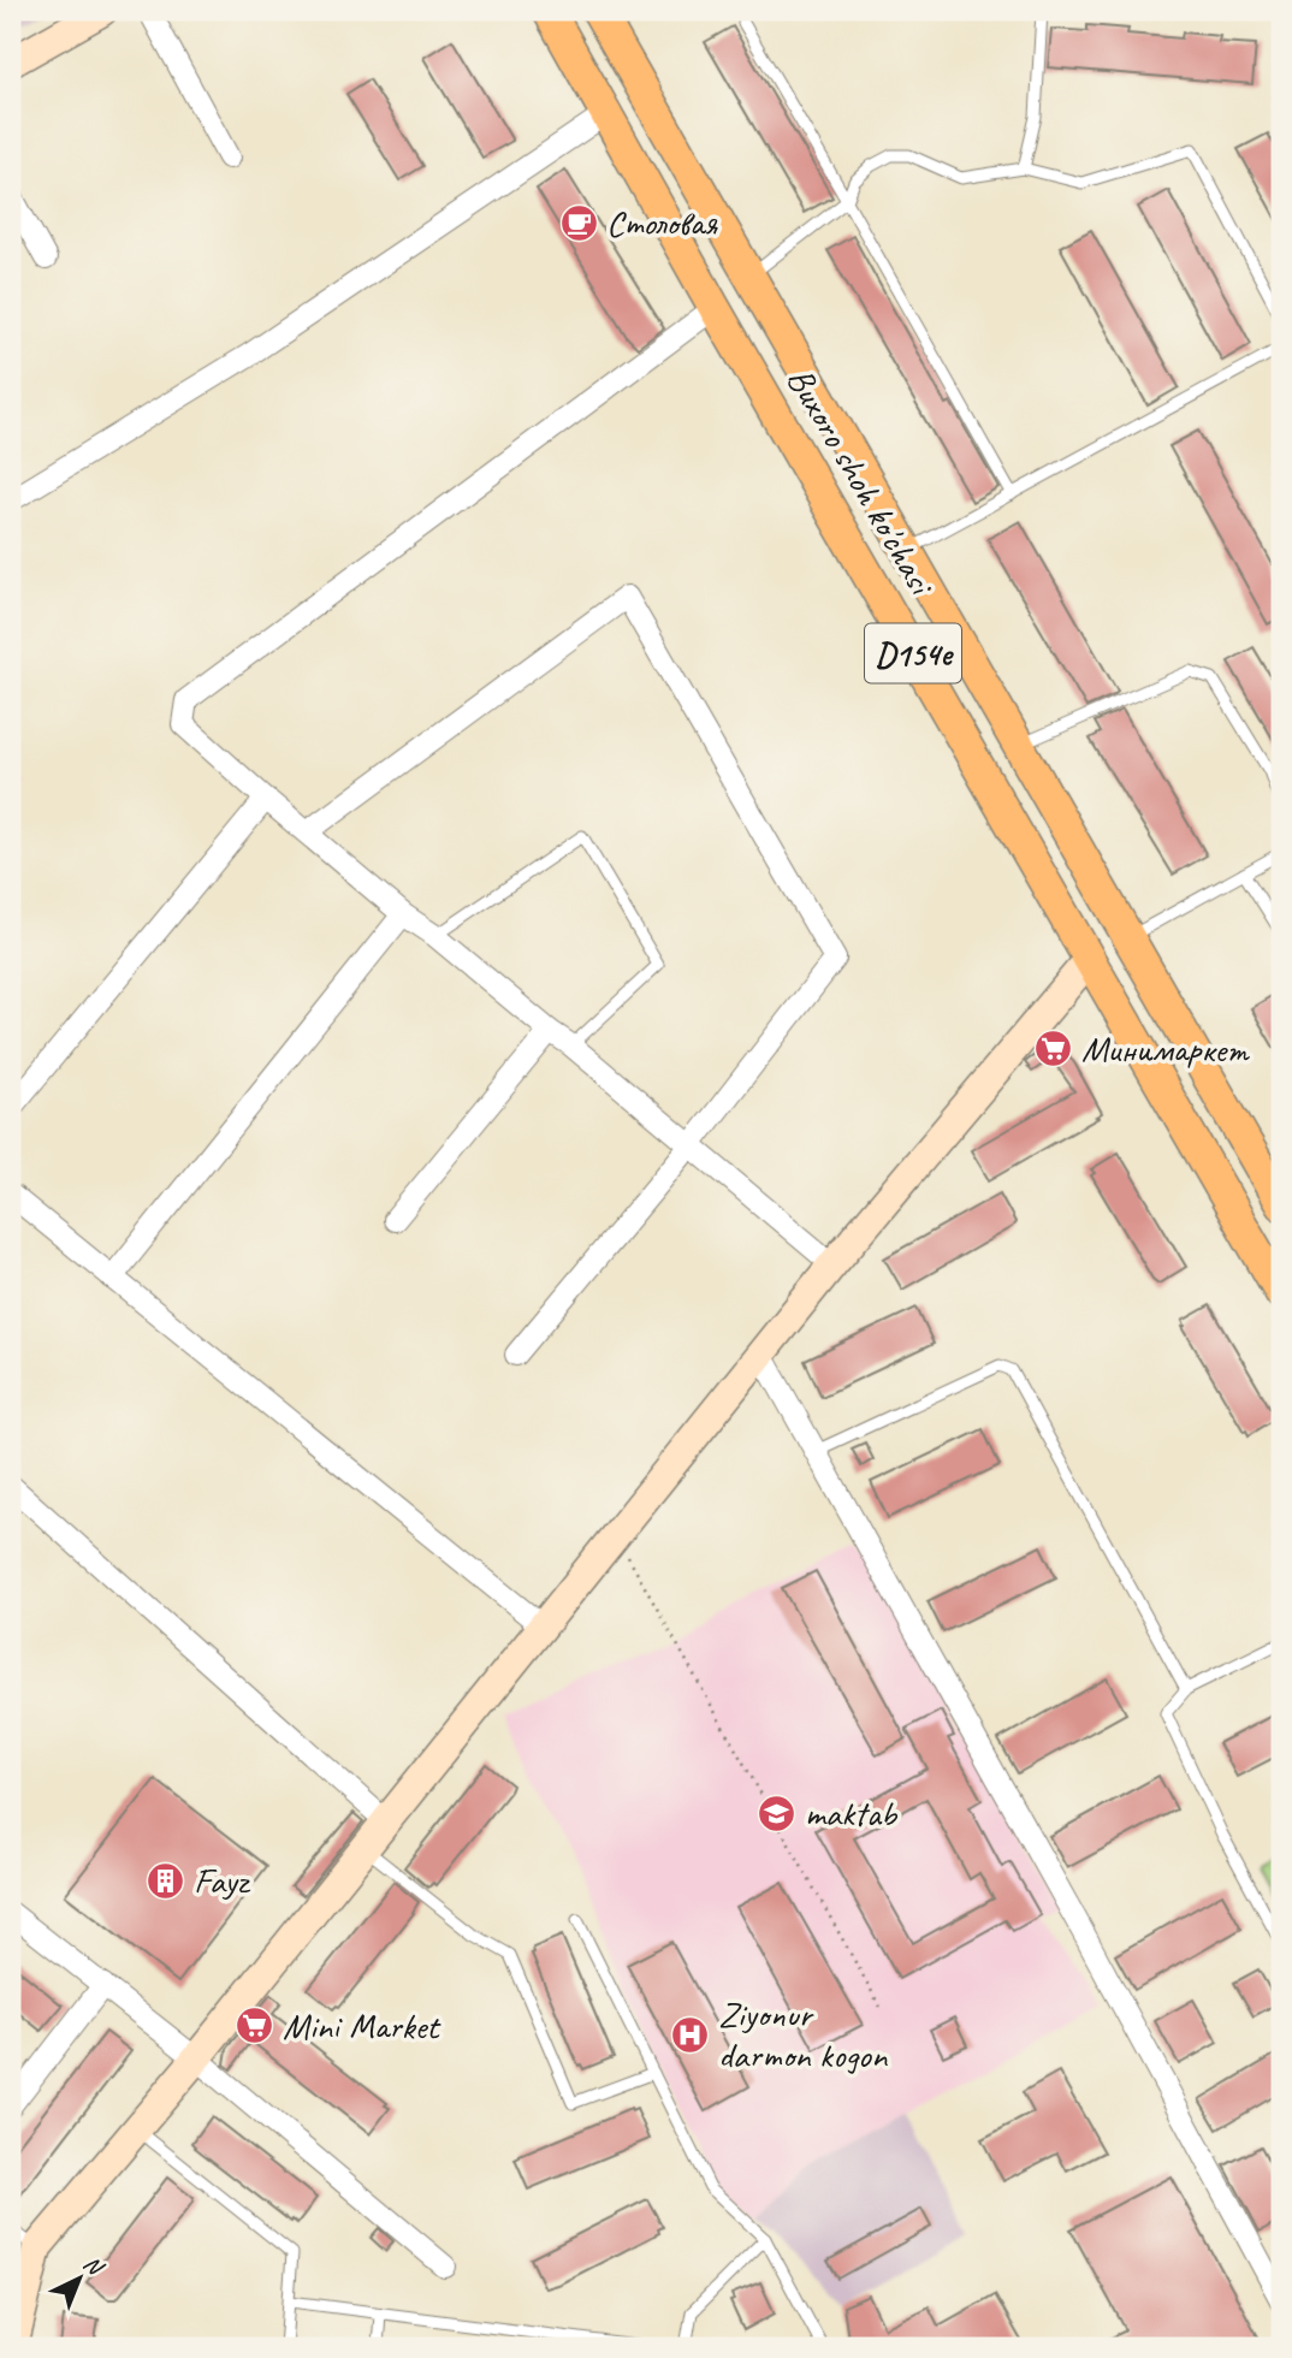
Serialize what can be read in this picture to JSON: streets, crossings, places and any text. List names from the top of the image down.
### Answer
{
  "streets": {
    "main road": ["Buxoro shoh ko'chasi", "D154e"]
  },
  "places": {
    "cafe": ["Столовая"],
    "supermarket": ["Минимаркет", "Mini Market"],
    "school or university": ["maktab"],
    "building": ["Fayz"],
    "hospital": ["Ziyonur darmon kogon"]
  },
  "north": "top right"
}
